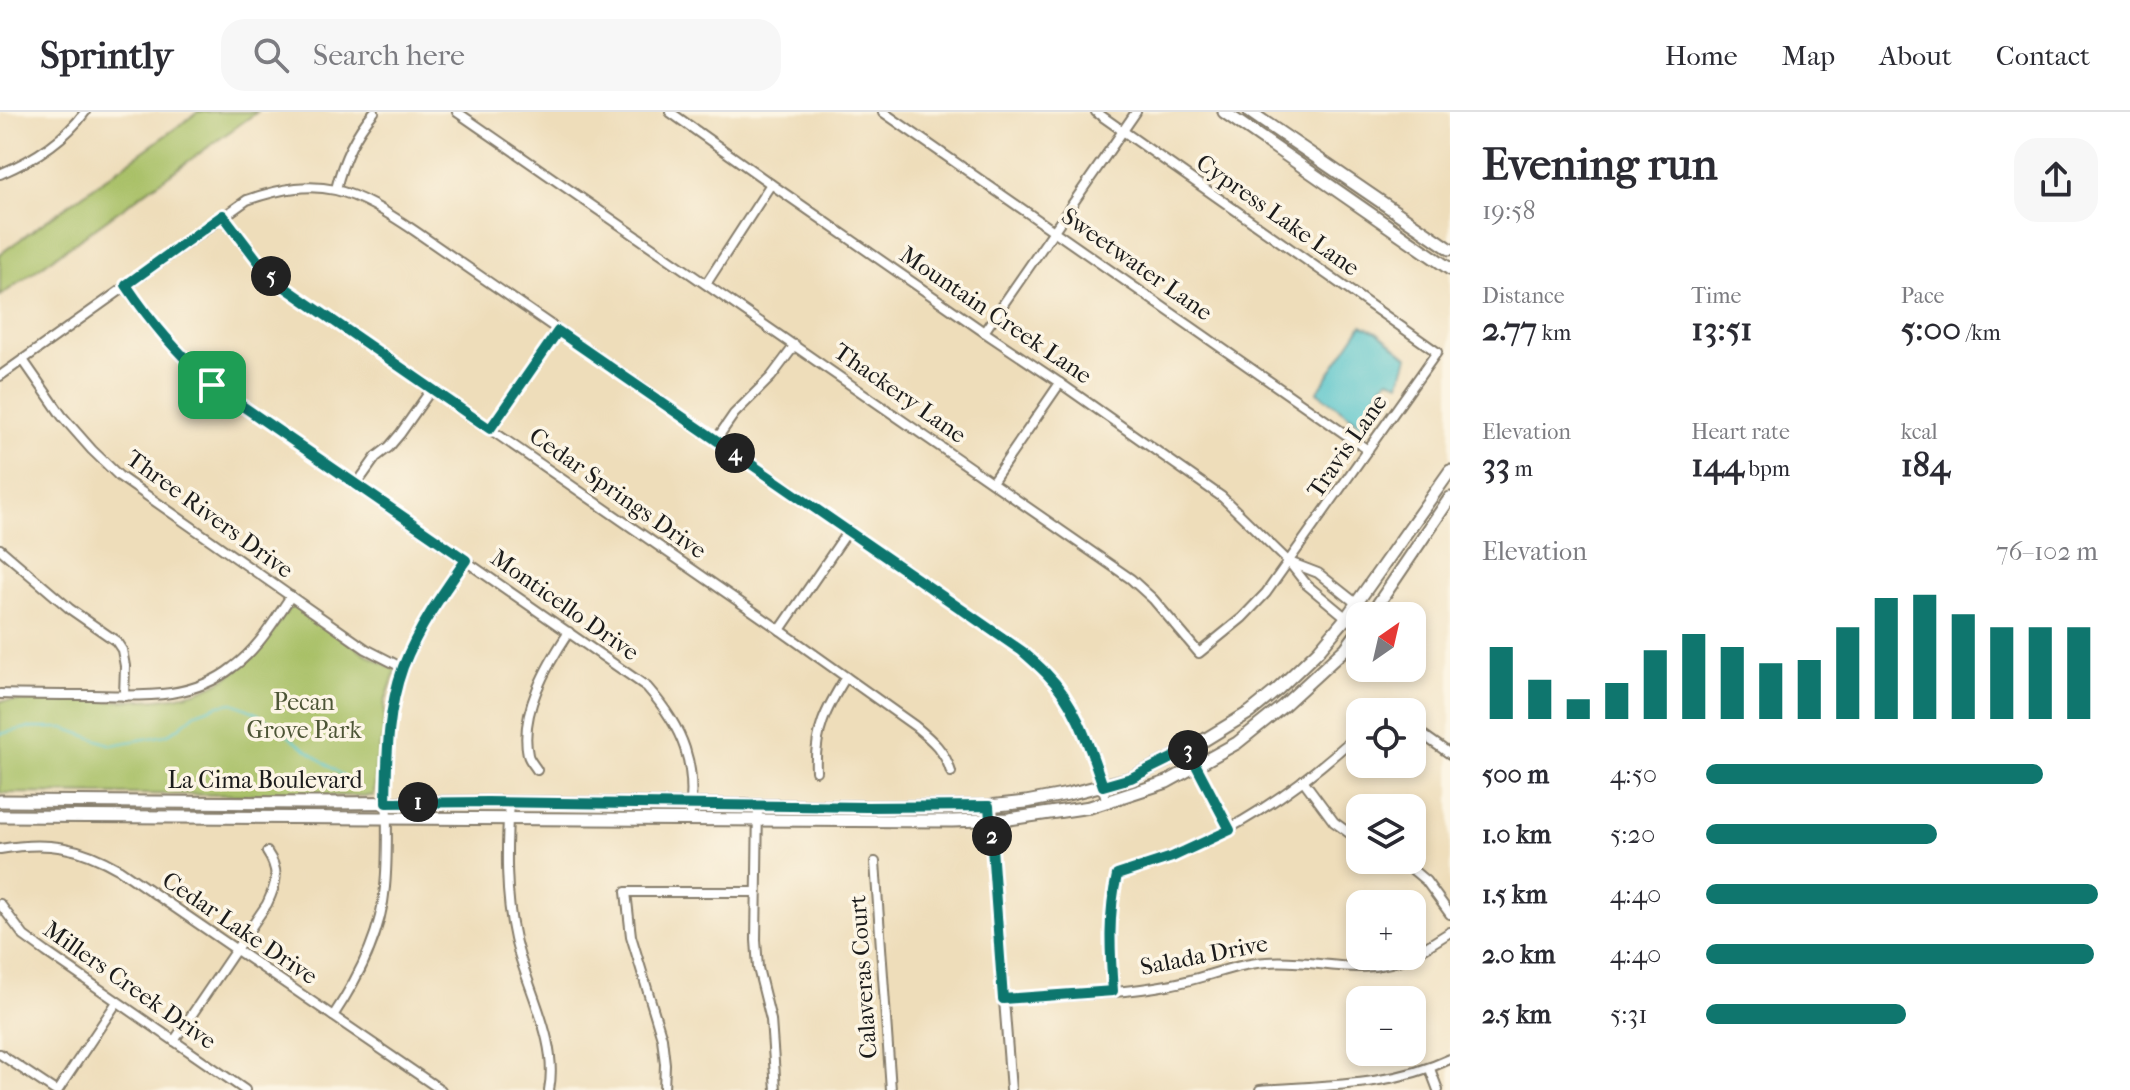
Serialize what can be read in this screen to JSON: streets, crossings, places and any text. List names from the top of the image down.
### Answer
{
  "streets": {
    "street": [
      "Cypress Lake Lane",
      "Sweetwater Lane",
      "Mountain Creek Lane",
      "Thackery Lane",
      "Travis Lane",
      "Cedar Springs Drive",
      "Three Rivers Drive",
      "Monticello Drive",
      "La Cima Boulevard",
      "Cedar Lake Drive",
      "Salada Drive",
      "Calaveras Court",
      "Millers Creek Drive"
    ]
  },
  "crossings": [
    ["Cypress Lake Lane", "Travis Lane"],
    ["Sweetwater Lane", "Travis Lane"],
    ["Mountain Creek Lane", "Thackery Lane"],
    ["Mountain Creek Lane", "Travis Lane"],
    ["Mountain Creek Lane", "La Cima Boulevard"],
    ["Thackery Lane", "Travis Lane"],
    ["Monticello Drive", "La Cima Boulevard"]
  ],
  "parks": ["Pecan Grove Park"],
  "north": "top right",
  "page": {
    "header": "Sprintly",
    "search": "Search here",
    "nav": [
      "Home",
      "Map",
      "About",
      "Contact"
    ],
    "heading": ["Evening run", "19:58"],
    "stats": [
      ["Distance", "2.77 km"],
      ["Time", "13:51"],
      ["Pace", "5:00 /km"],
      ["Elevation", "33 m"],
      ["Heart rate", "144 bpm"],
      ["kcal", "184"]
    ],
    "pins": [
      "5",
      "4",
      "3",
      "1",
      "2"
    ],
    "chart": ["Elevation", "76–102 m"],
    "map_buttons": ["+", "−"],
    "list": [
      {
        "name": "500 m",
        "note": "4:50"
      },
      {
        "name": "1.0 km",
        "note": "5:20"
      },
      {
        "name": "1.5 km",
        "note": "4:40"
      },
      {
        "name": "2.0 km",
        "note": "4:40"
      },
      {
        "name": "2.5 km",
        "note": "5:31"
      }
    ]
  }
}
